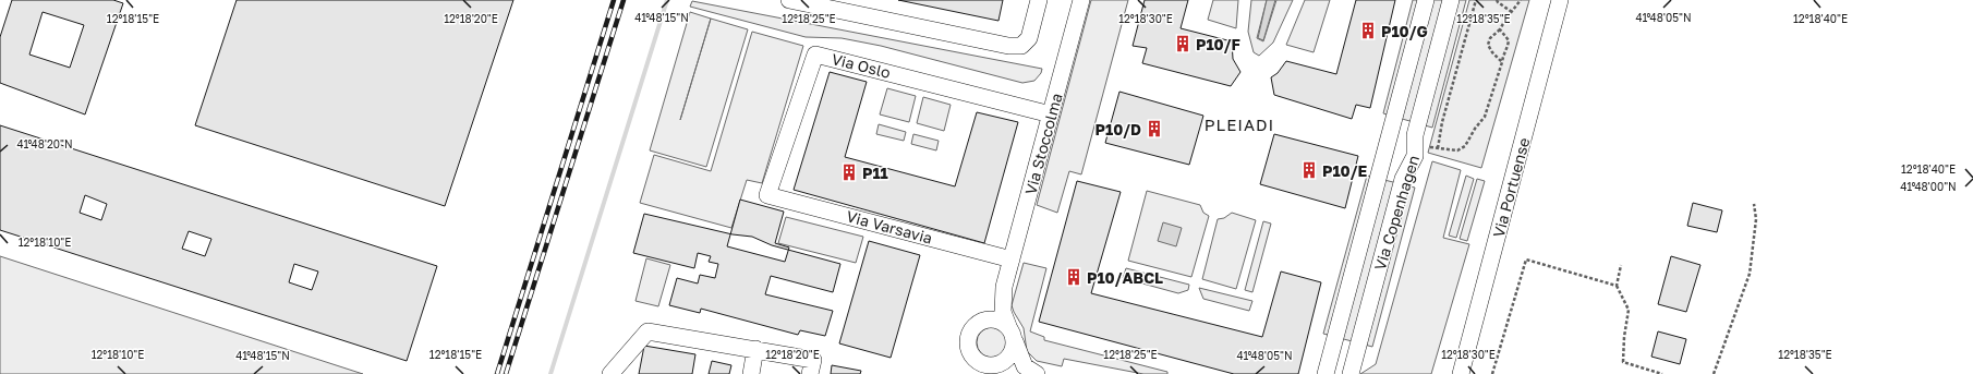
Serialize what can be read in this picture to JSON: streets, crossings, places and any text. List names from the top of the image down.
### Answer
{
  "streets": {
    "street": [
      "Via Oslo",
      "Via Stoccolma",
      "Via Portuense",
      "Via Copenhagen",
      "Via Varsavia"
    ]
  },
  "crossings": [
    ["Via Oslo", "Via Stoccolma"],
    ["Via Oslo", "Via Varsavia"],
    ["Via Stoccolma", "Via Varsavia"]
  ],
  "districts": ["PLEIADI"],
  "places": {
    "building": [
      "P10/G",
      "P10/F",
      "P10/D",
      "P10/E",
      "P11",
      "P10/ABCL"
    ]
  },
  "coordinates": [
    "41°48'15\"N",
    "41°48'05\"N",
    "12°18'15\"E",
    "12°18'20\"E",
    "12°18'25\"E",
    "12°18'35\"E",
    "12°18'40\"E",
    "12°18'30\"E",
    "41°48'20\"N",
    "41°48'00\"N",
    "12°18'10\"E"
  ]
}
